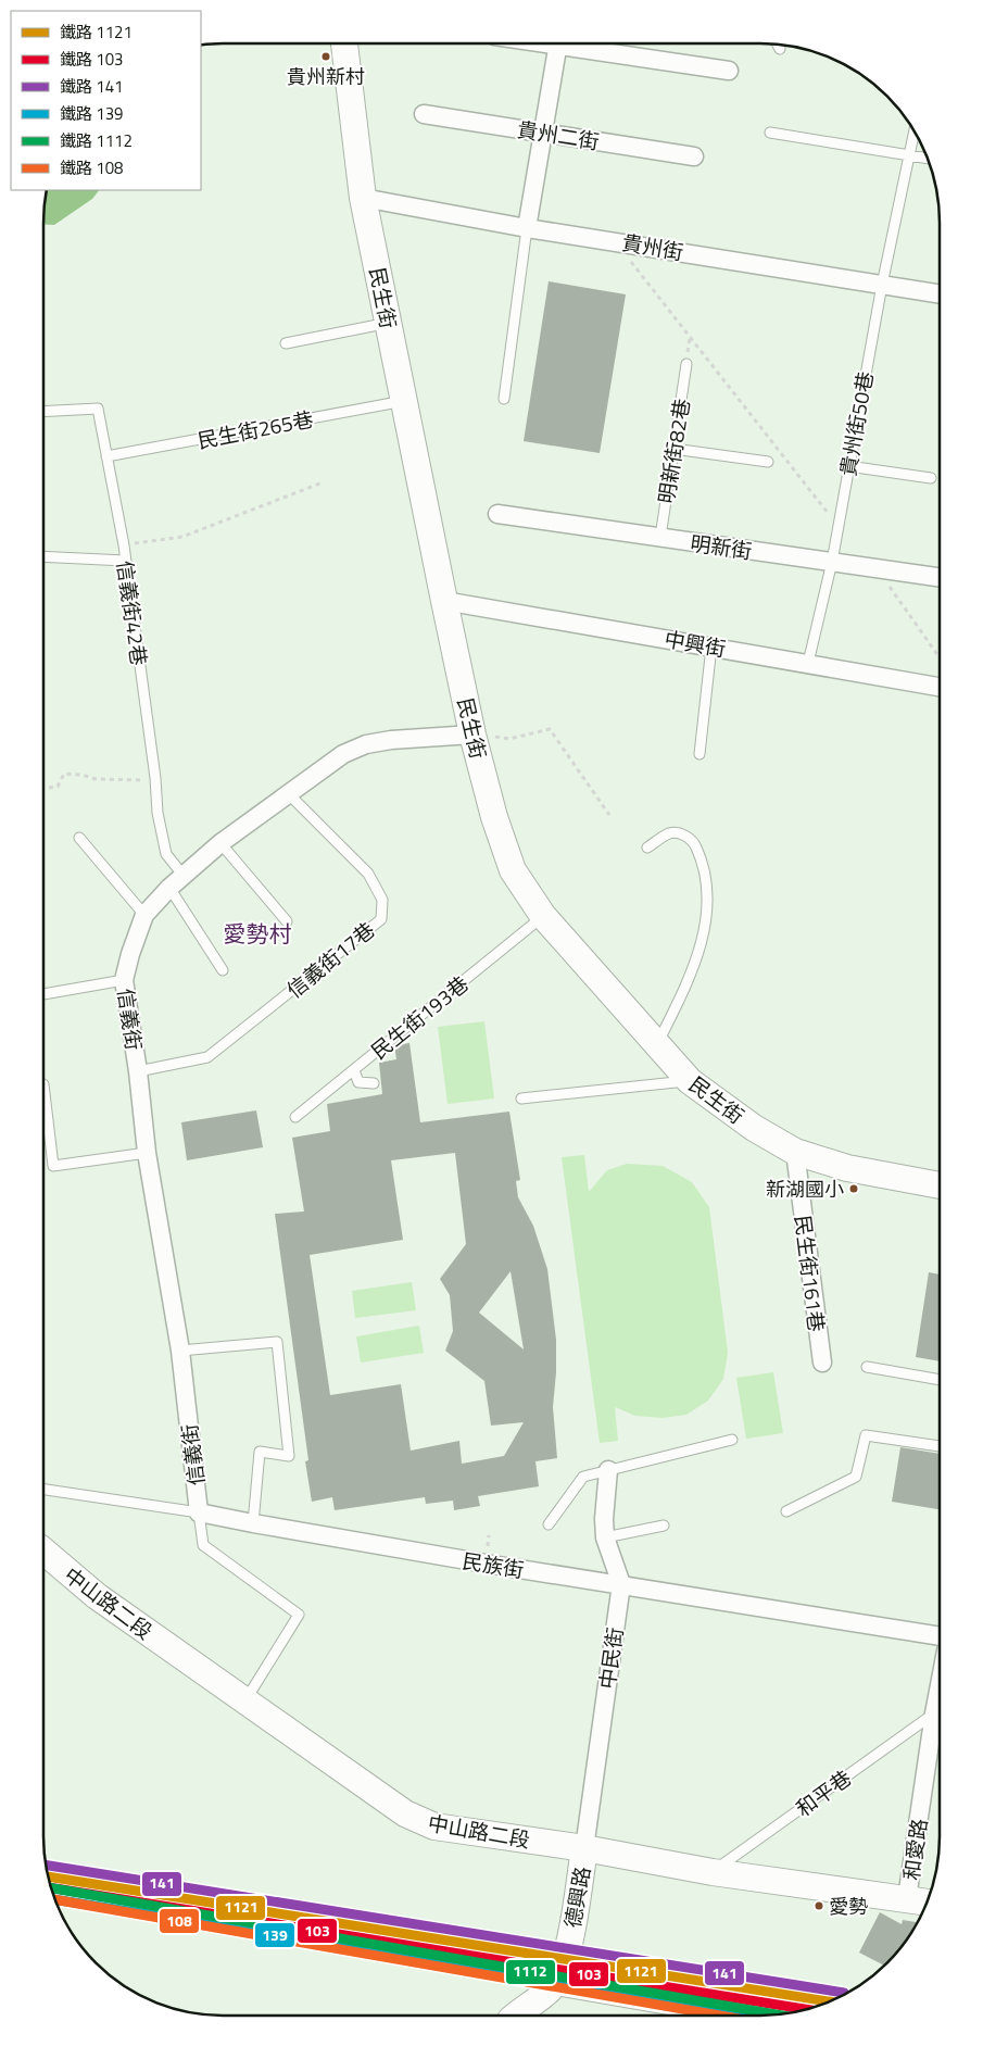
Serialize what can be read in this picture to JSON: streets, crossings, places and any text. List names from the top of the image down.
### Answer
{
  "streets": {
    "street": [
      "貴州二街",
      "貴州街",
      "民生街",
      "明新街",
      "中興街",
      "信義街",
      "民生街161巷",
      "民族街",
      "中山路二段",
      "中民街",
      "和愛路",
      "德興路"
    ],
    "lane": [
      "貴州街50巷",
      "民生街265巷",
      "明新街82巷",
      "信義街42巷",
      "信義街17巷",
      "民生街193巷",
      "和平巷"
    ]
  },
  "crossings": [
    ["貴州街", "民生街"],
    ["貴州街", "貴州街50巷"],
    ["民生街", "民生街265巷"],
    ["民生街", "中興街"],
    ["民生街", "民生街193巷"],
    ["民生街", "信義街"],
    ["民生街", "民生街161巷"],
    ["貴州街50巷", "明新街"],
    ["貴州街50巷", "中興街"],
    ["民生街265巷", "信義街42巷"],
    ["明新街82巷", "明新街"],
    ["信義街42巷", "信義街"],
    ["信義街17巷", "信義街"],
    ["信義街", "民族街"],
    ["民族街", "中民街"],
    ["中山路二段", "中民街"],
    ["中山路二段", "和平巷"],
    ["中山路二段", "和愛路"],
    ["中山路二段", "德興路"],
    ["中民街", "德興路"],
    ["和平巷", "和愛路"]
  ],
  "districts": ["愛勢村"],
  "places": ["貴州新村", "新湖國小", "愛勢"],
  "lines": [
    "rail line 141",
    "rail line 1121",
    "rail line 103",
    "rail line 1112",
    "rail line 139",
    "rail line 108"
  ],
  "legend": [
    "鐵路 1121",
    "鐵路 103",
    "鐵路 141",
    "鐵路 139",
    "鐵路 1112",
    "鐵路 108"
  ]
}
